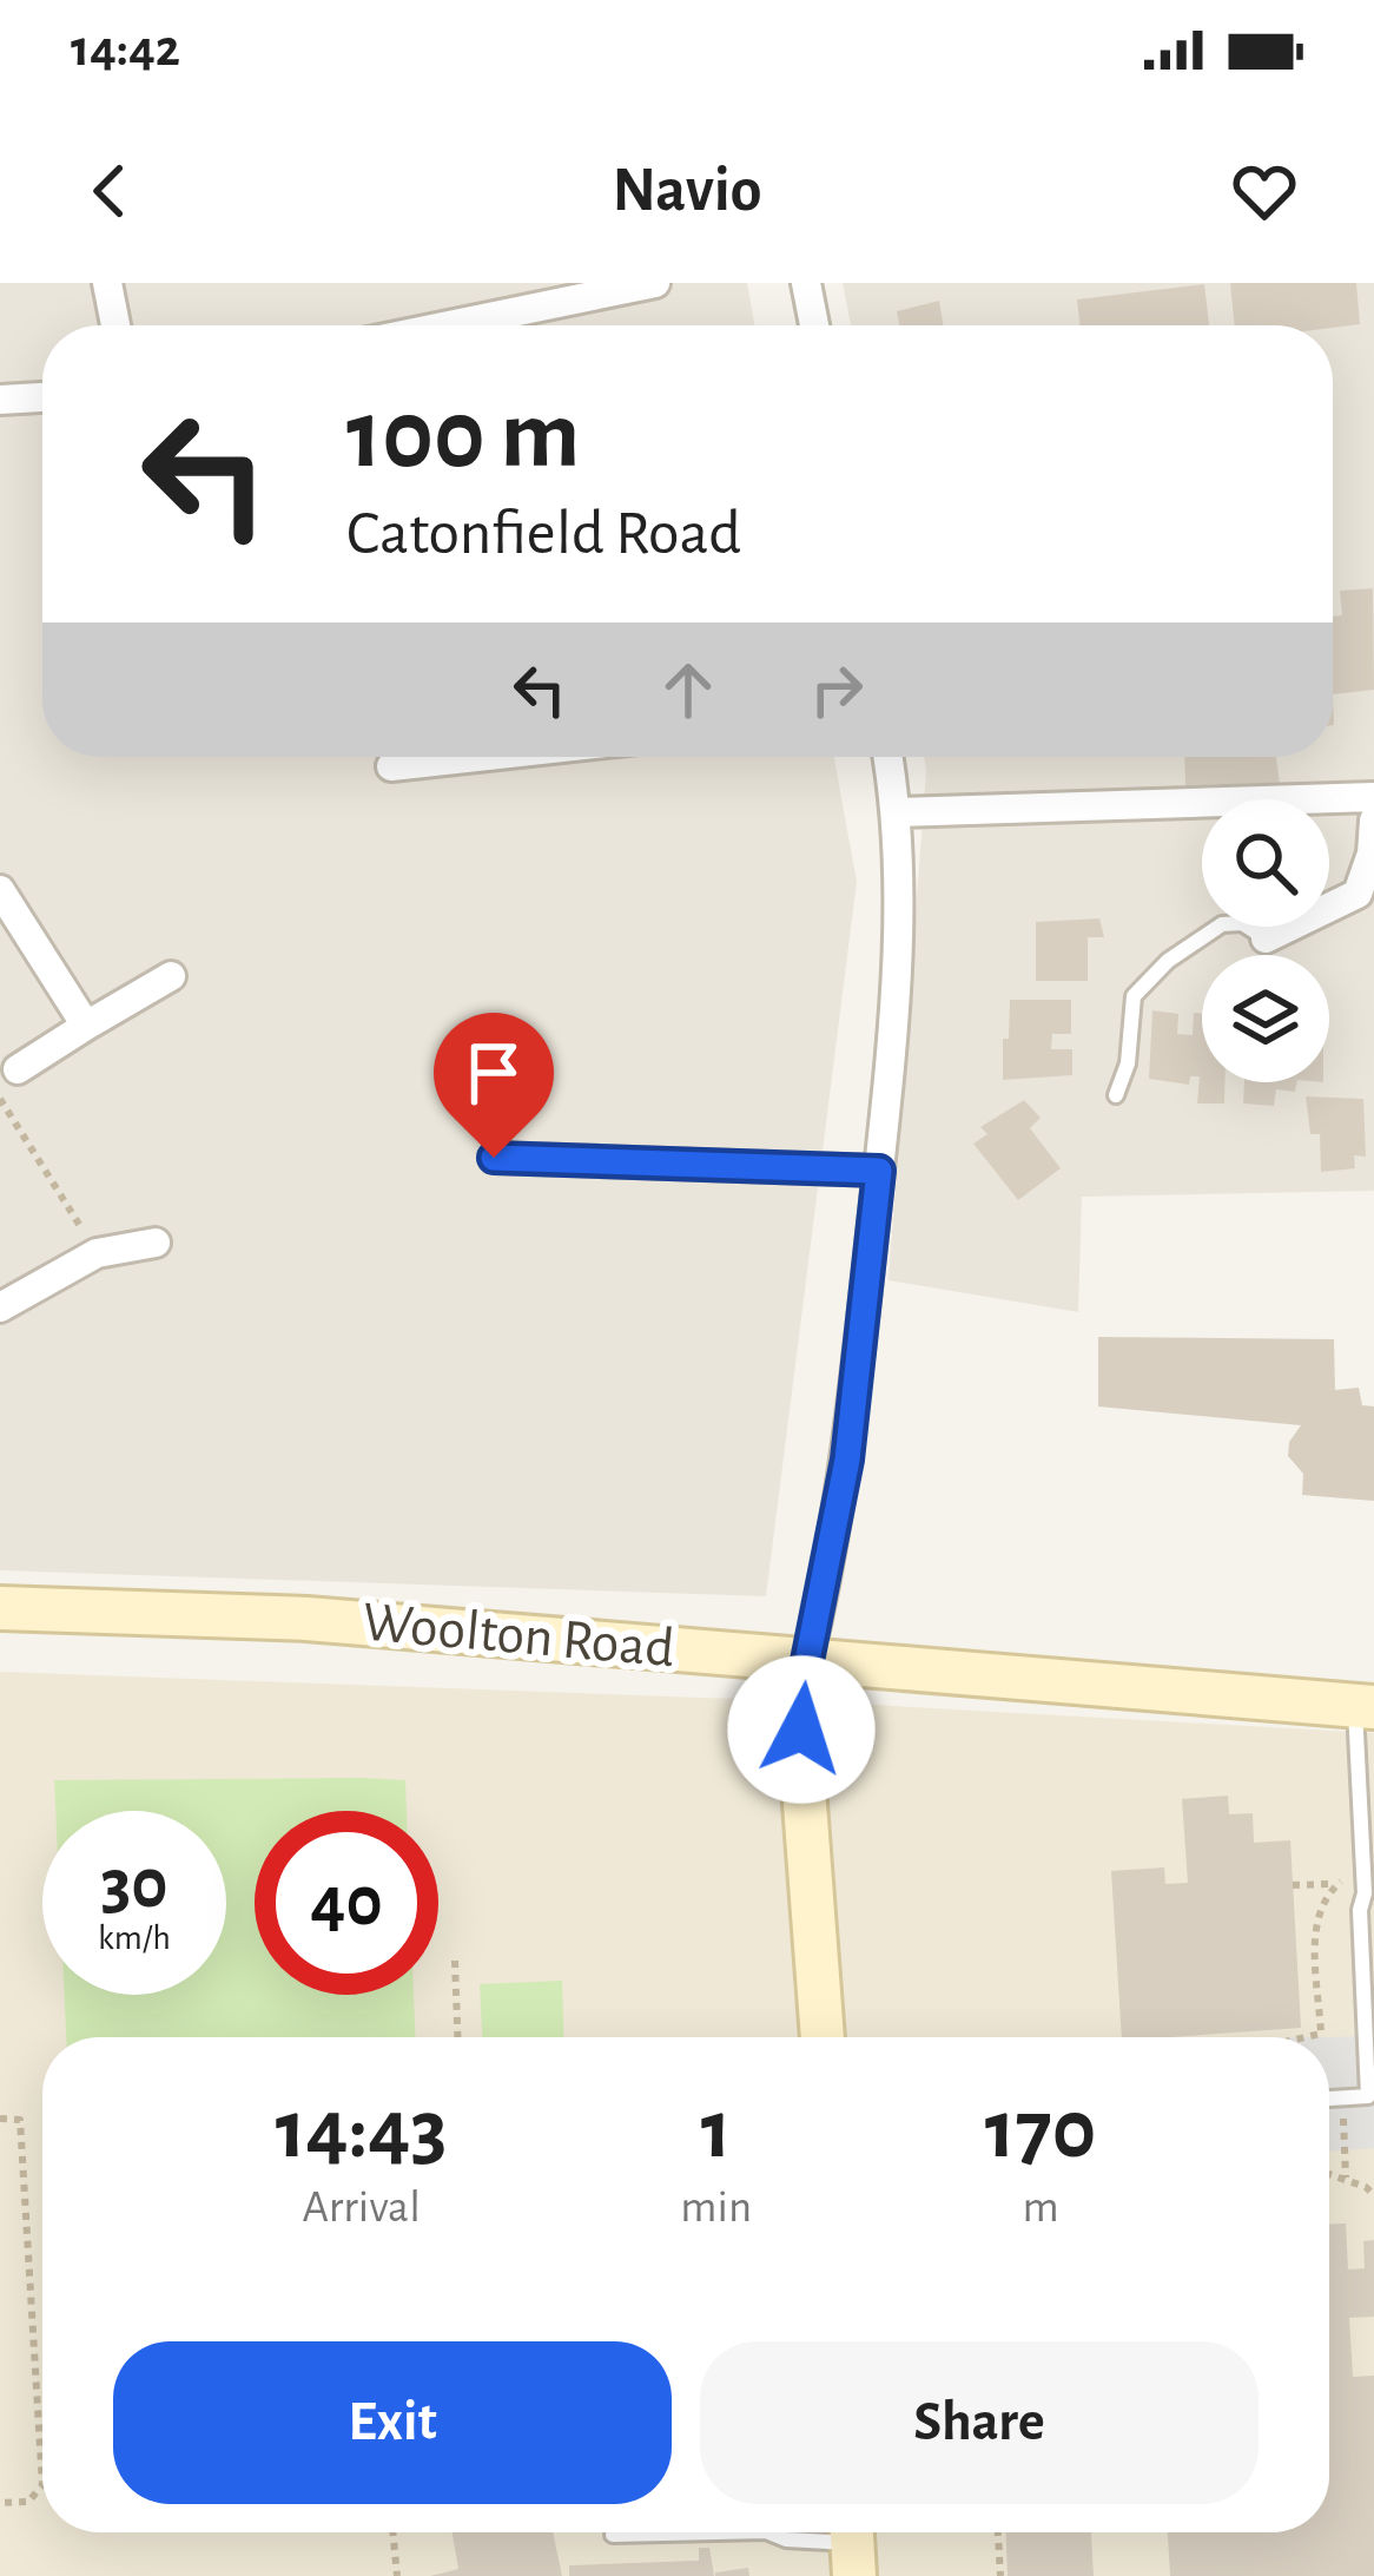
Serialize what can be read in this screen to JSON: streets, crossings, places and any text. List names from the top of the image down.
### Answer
{
  "streets": {
    "street": ["Woolton Road"]
  },
  "page": {
    "status": "14:42",
    "header": "Navio",
    "turn": ["100 m", "Catonfield Road"],
    "speed": "30 km/h",
    "limit": "40",
    "eta": [
      "14:43",
      "Arrival",
      "1",
      "min",
      "170",
      "m"
    ],
    "buttons": ["Exit", "Share"]
  }
}
